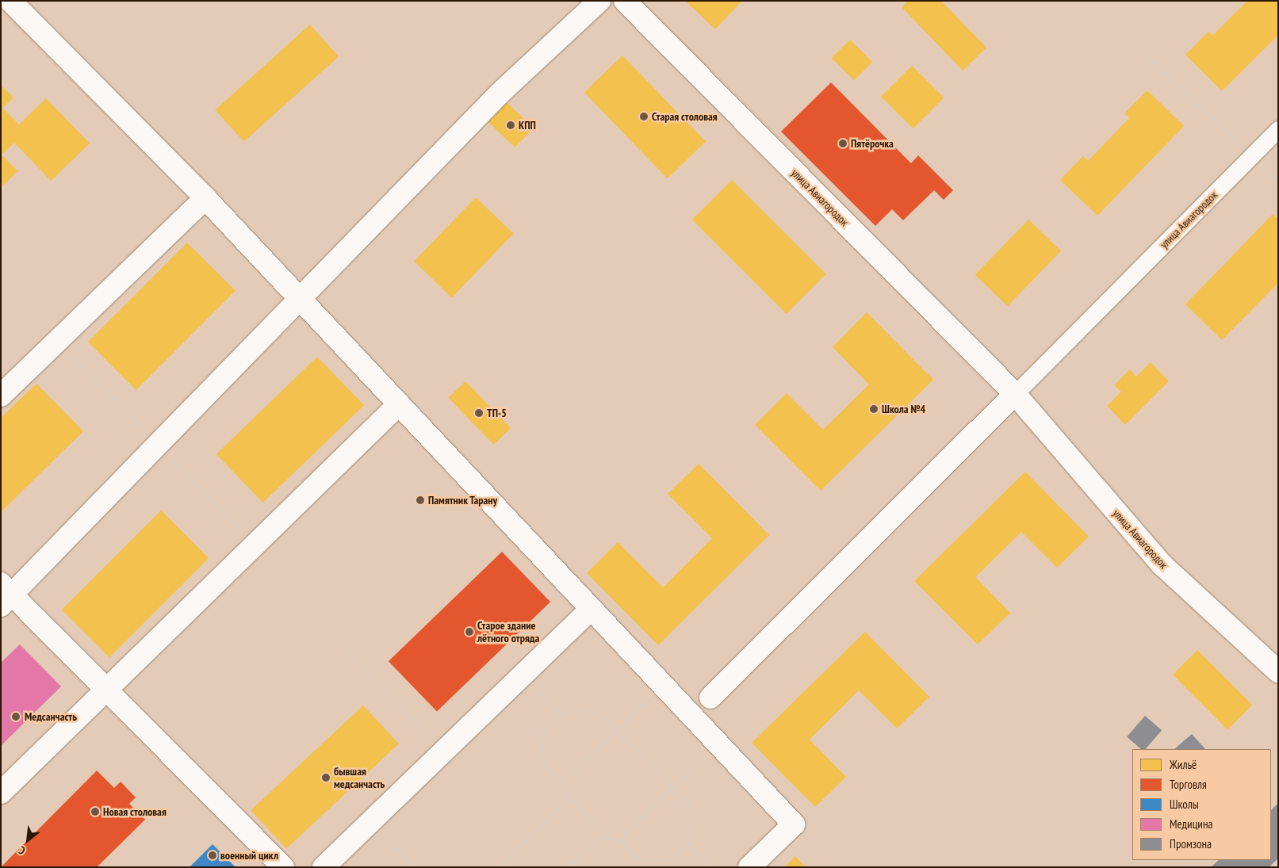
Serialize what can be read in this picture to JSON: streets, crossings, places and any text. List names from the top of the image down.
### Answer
{
  "streets": {
    "street": ["улица Авиагородок"]
  },
  "places": [
    "Старая столовая",
    "КПП",
    "Пятёрочка",
    "Школа №4",
    "ТП-5",
    "Памятник Тарану",
    "Старое здание лётного отряда",
    "Медсанчасть",
    "бывшая медсанчасть",
    "Новая столовая",
    "военный цикл"
  ],
  "legend": [
    "Жильё",
    "Торговля",
    "Школы",
    "Медицина",
    "Промзона"
  ],
  "north": "bottom left"
}
